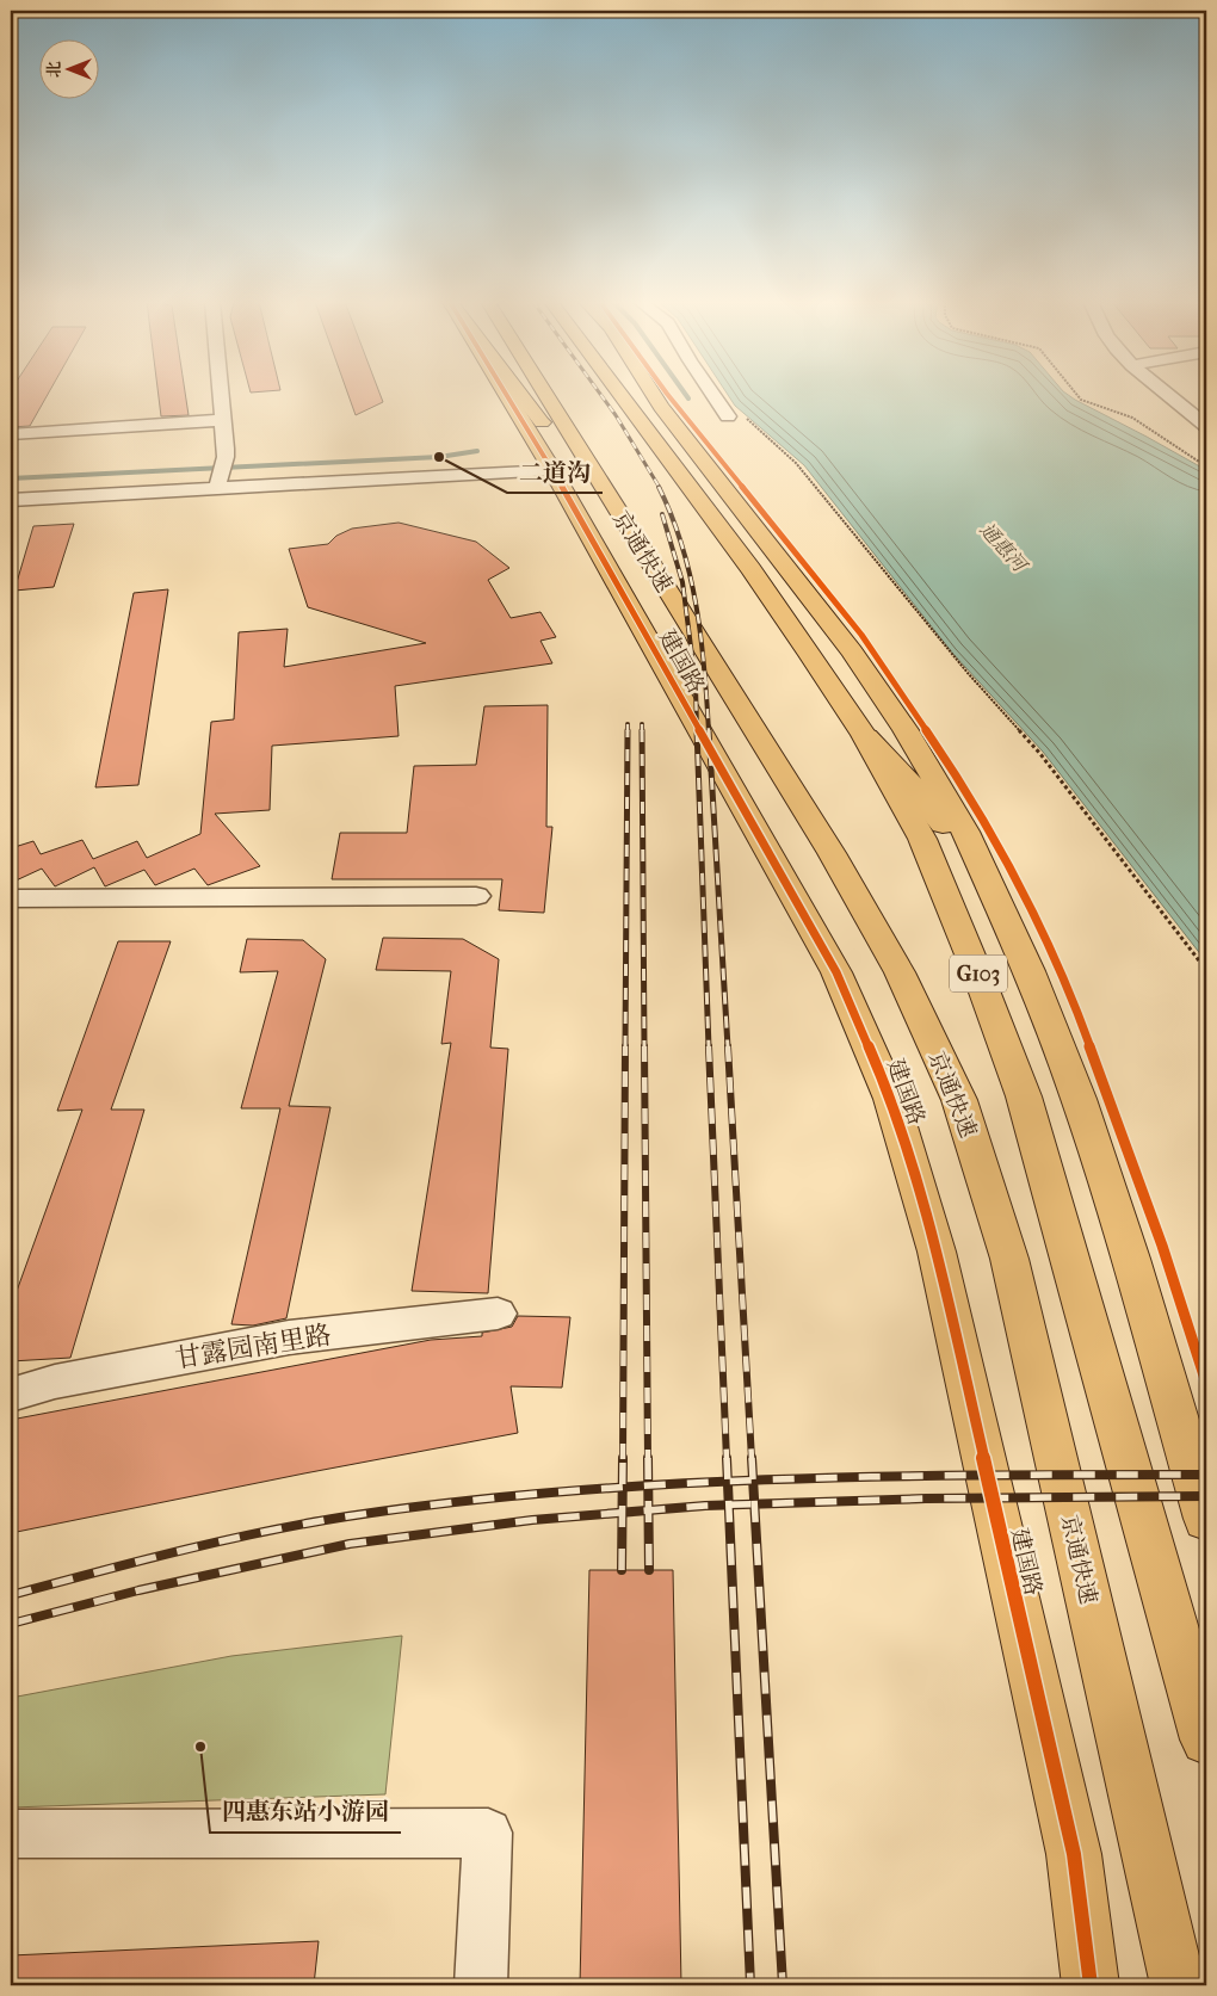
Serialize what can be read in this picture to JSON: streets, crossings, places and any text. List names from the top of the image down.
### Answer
{
  "streets": {
    "main road": ["京通快速", "建国路", "G103"],
    "street": ["甘露园南里路"]
  },
  "water": ["通惠河"],
  "places": ["二道沟", "四惠东站小游园"],
  "north": "left"
}
